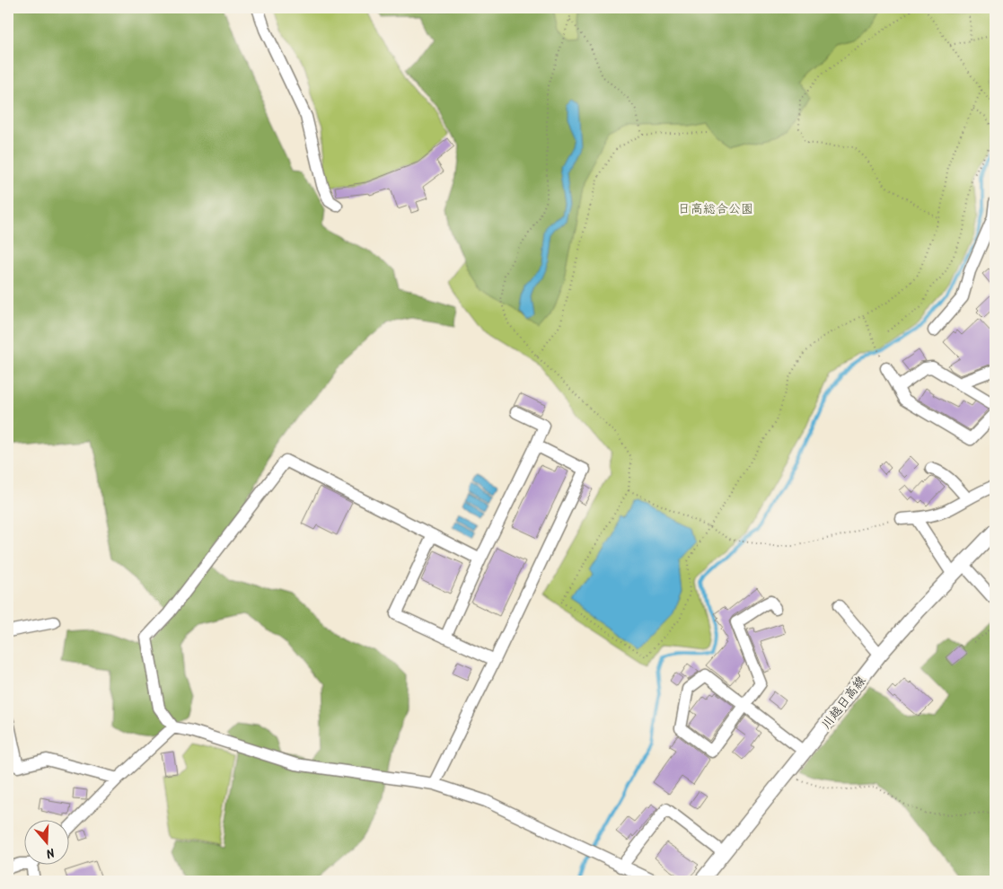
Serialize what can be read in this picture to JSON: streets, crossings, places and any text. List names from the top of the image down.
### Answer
{
  "streets": {
    "main road": ["川越日高線"]
  },
  "parks": ["日高総合公園"],
  "north": "bottom"
}
